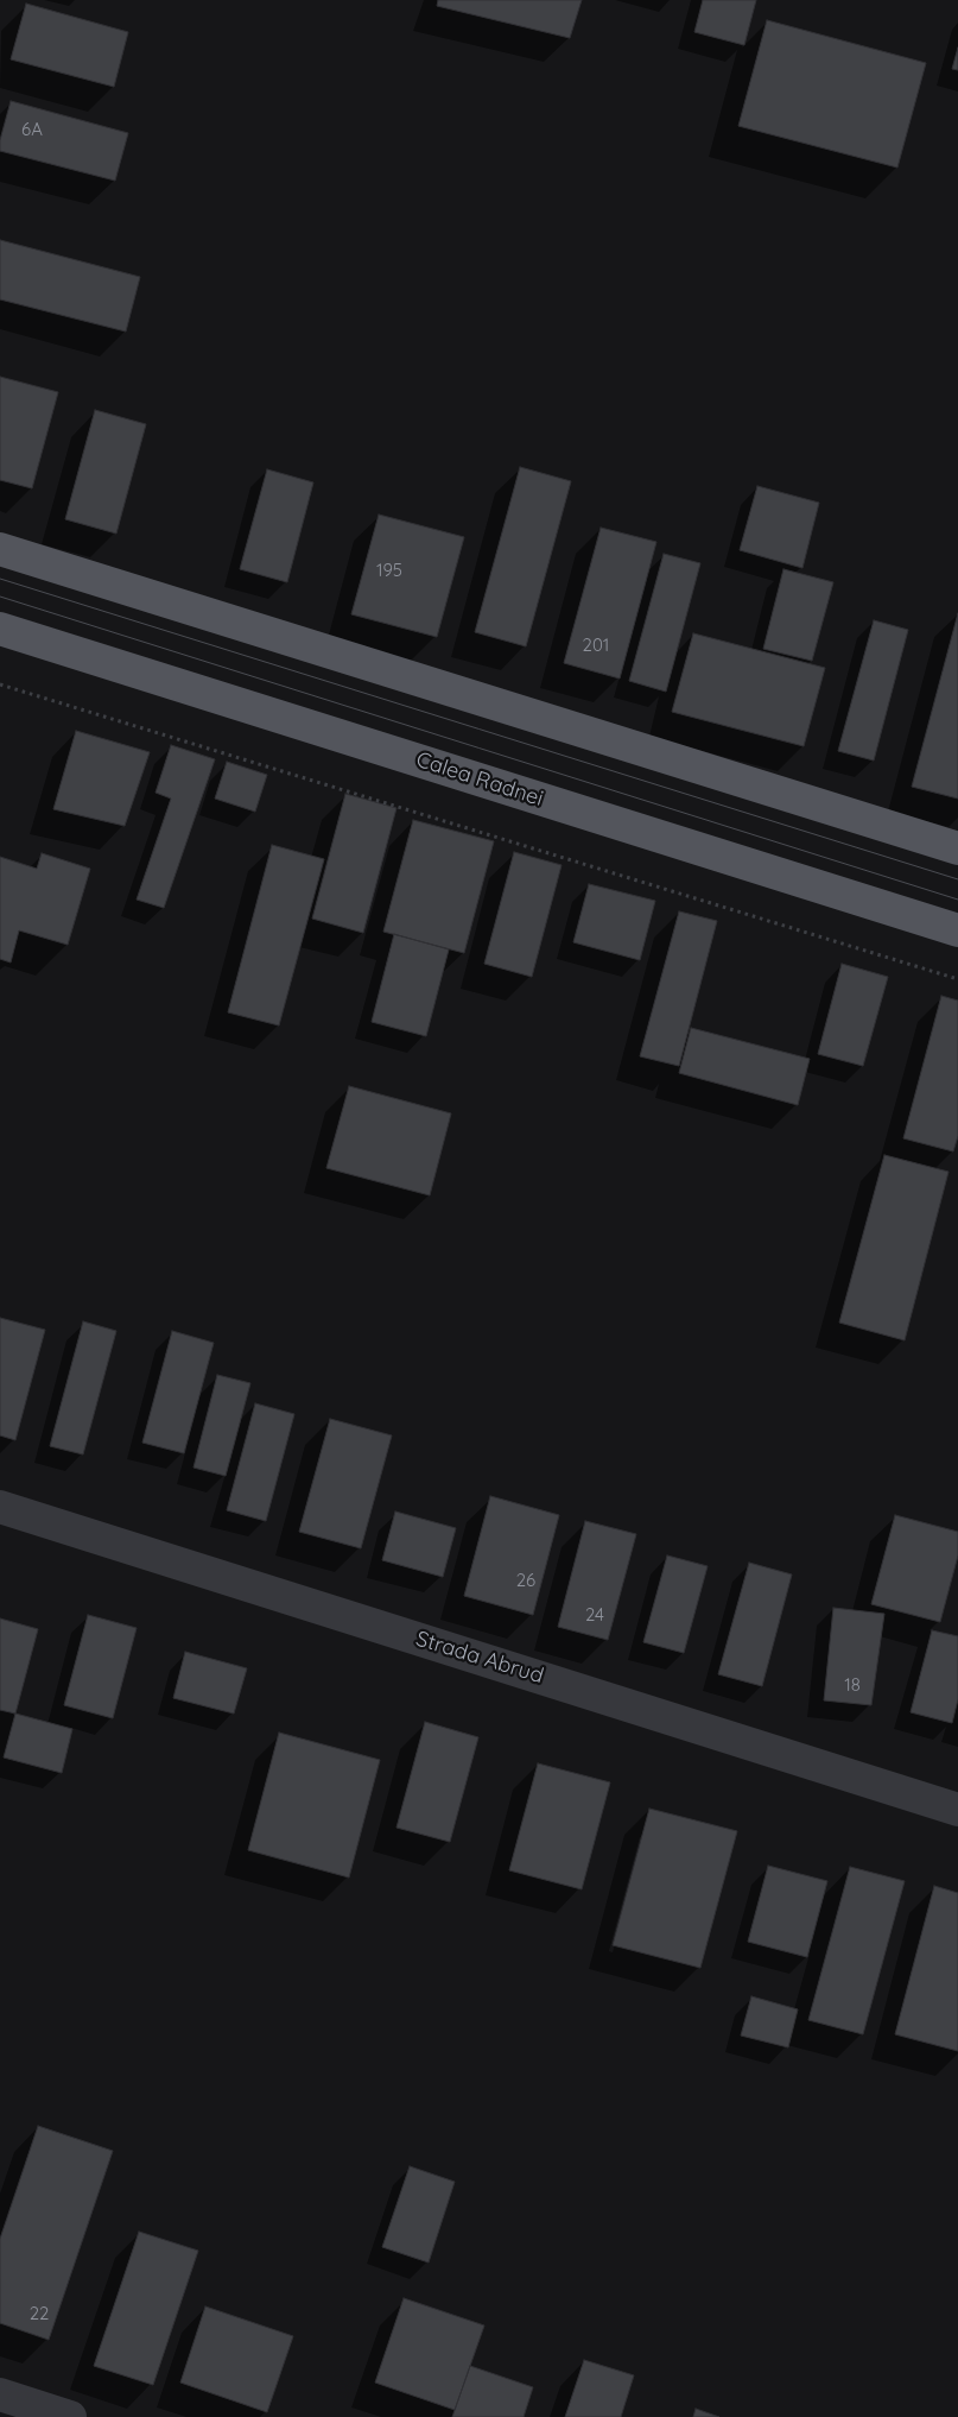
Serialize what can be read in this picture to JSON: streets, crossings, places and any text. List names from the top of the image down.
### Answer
{
  "streets": {
    "main road": ["Calea Radnei"],
    "street": ["Strada Abrud"]
  },
  "house_numbers": [
    "6A",
    "195",
    "201",
    "26",
    "24",
    "18",
    "22"
  ]
}
